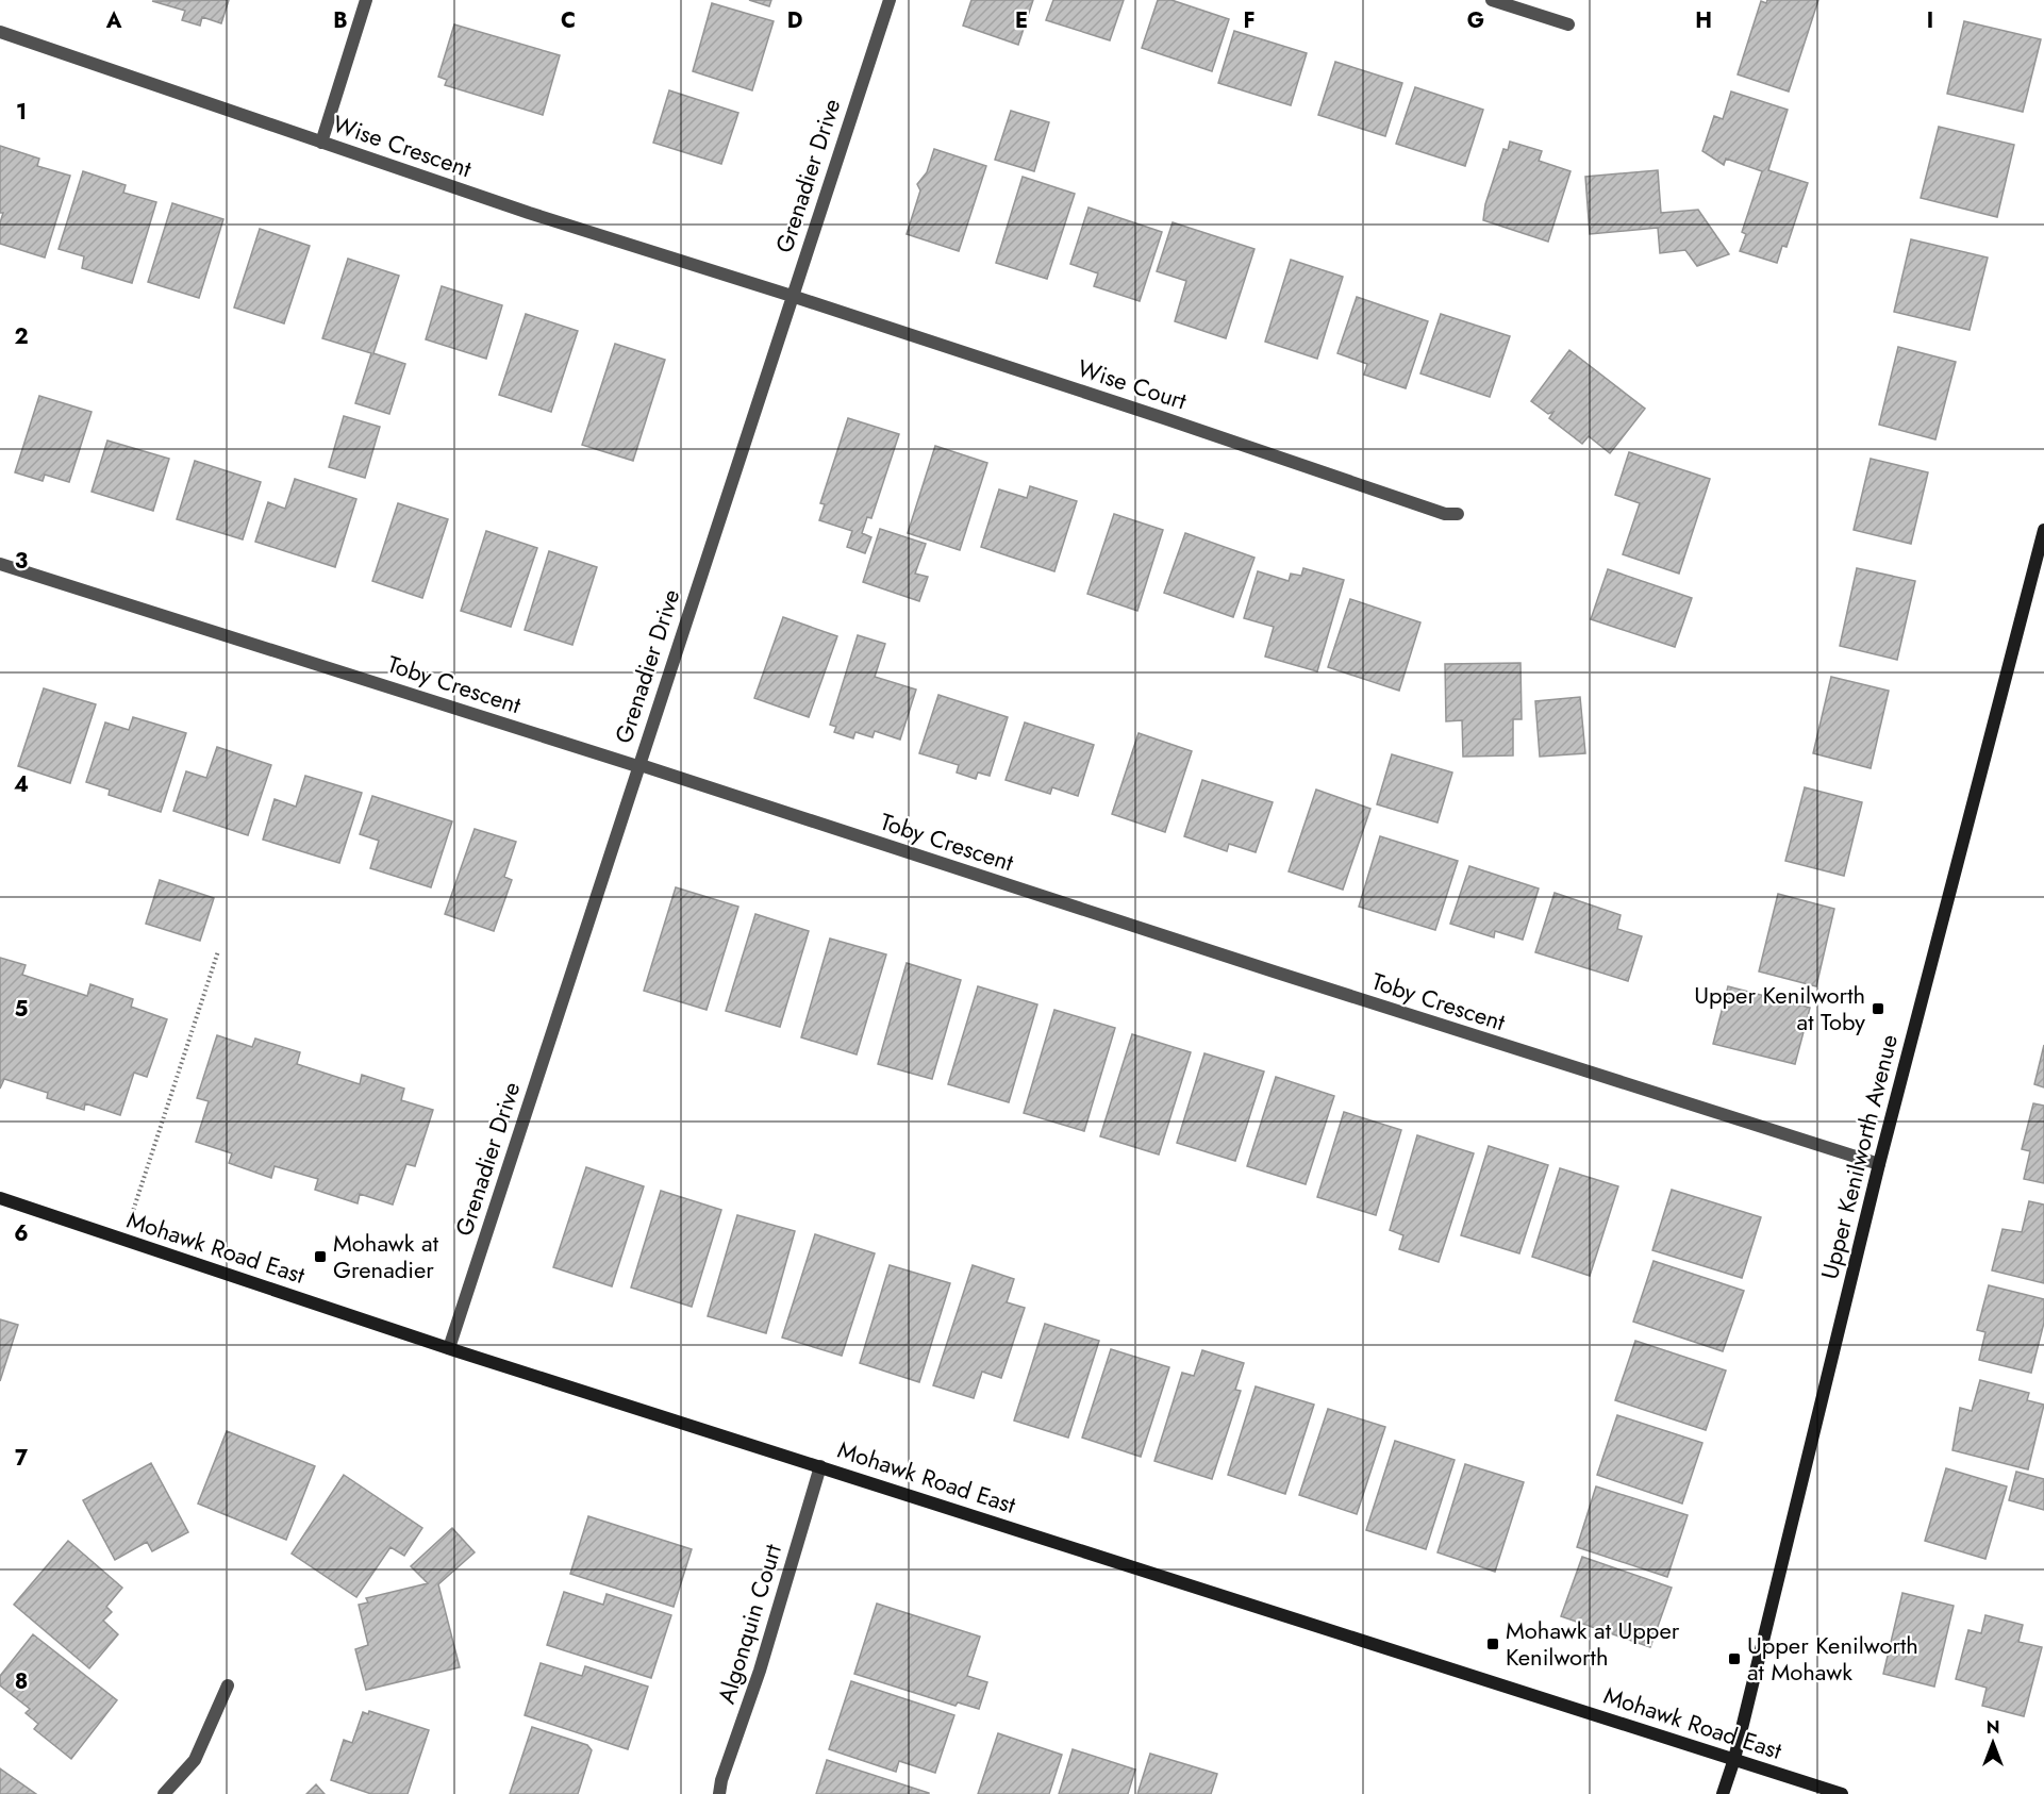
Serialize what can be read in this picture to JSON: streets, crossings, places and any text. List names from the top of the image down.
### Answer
{
  "streets": {
    "main road": ["Upper Kenilworth Avenue", "Mohawk Road East"],
    "street": [
      "Wise Crescent",
      "Grenadier Drive",
      "Wise Court",
      "Toby Crescent",
      "Algonquin Court"
    ]
  },
  "crossings": [
    ["Wise Crescent", "Grenadier Drive"],
    ["Wise Crescent", "Wise Court"],
    ["Grenadier Drive", "Wise Court"],
    ["Grenadier Drive", "Toby Crescent"],
    ["Grenadier Drive", "Mohawk Road East"],
    ["Toby Crescent", "Upper Kenilworth Avenue"],
    ["Upper Kenilworth Avenue", "Mohawk Road East"],
    ["Mohawk Road East", "Algonquin Court"]
  ],
  "places": {
    "transit": [
      "Upper Kenilworth at Toby",
      "Mohawk at Grenadier",
      "Mohawk at Upper Kenilworth",
      "Upper Kenilworth at Mohawk"
    ]
  },
  "north": "top",
  "grid": {
    "columns": [
      "A",
      "B",
      "C",
      "D",
      "E",
      "F",
      "G",
      "H",
      "I"
    ],
    "rows": [
      "1",
      "2",
      "3",
      "4",
      "5",
      "6",
      "7",
      "8"
    ]
  }
}
